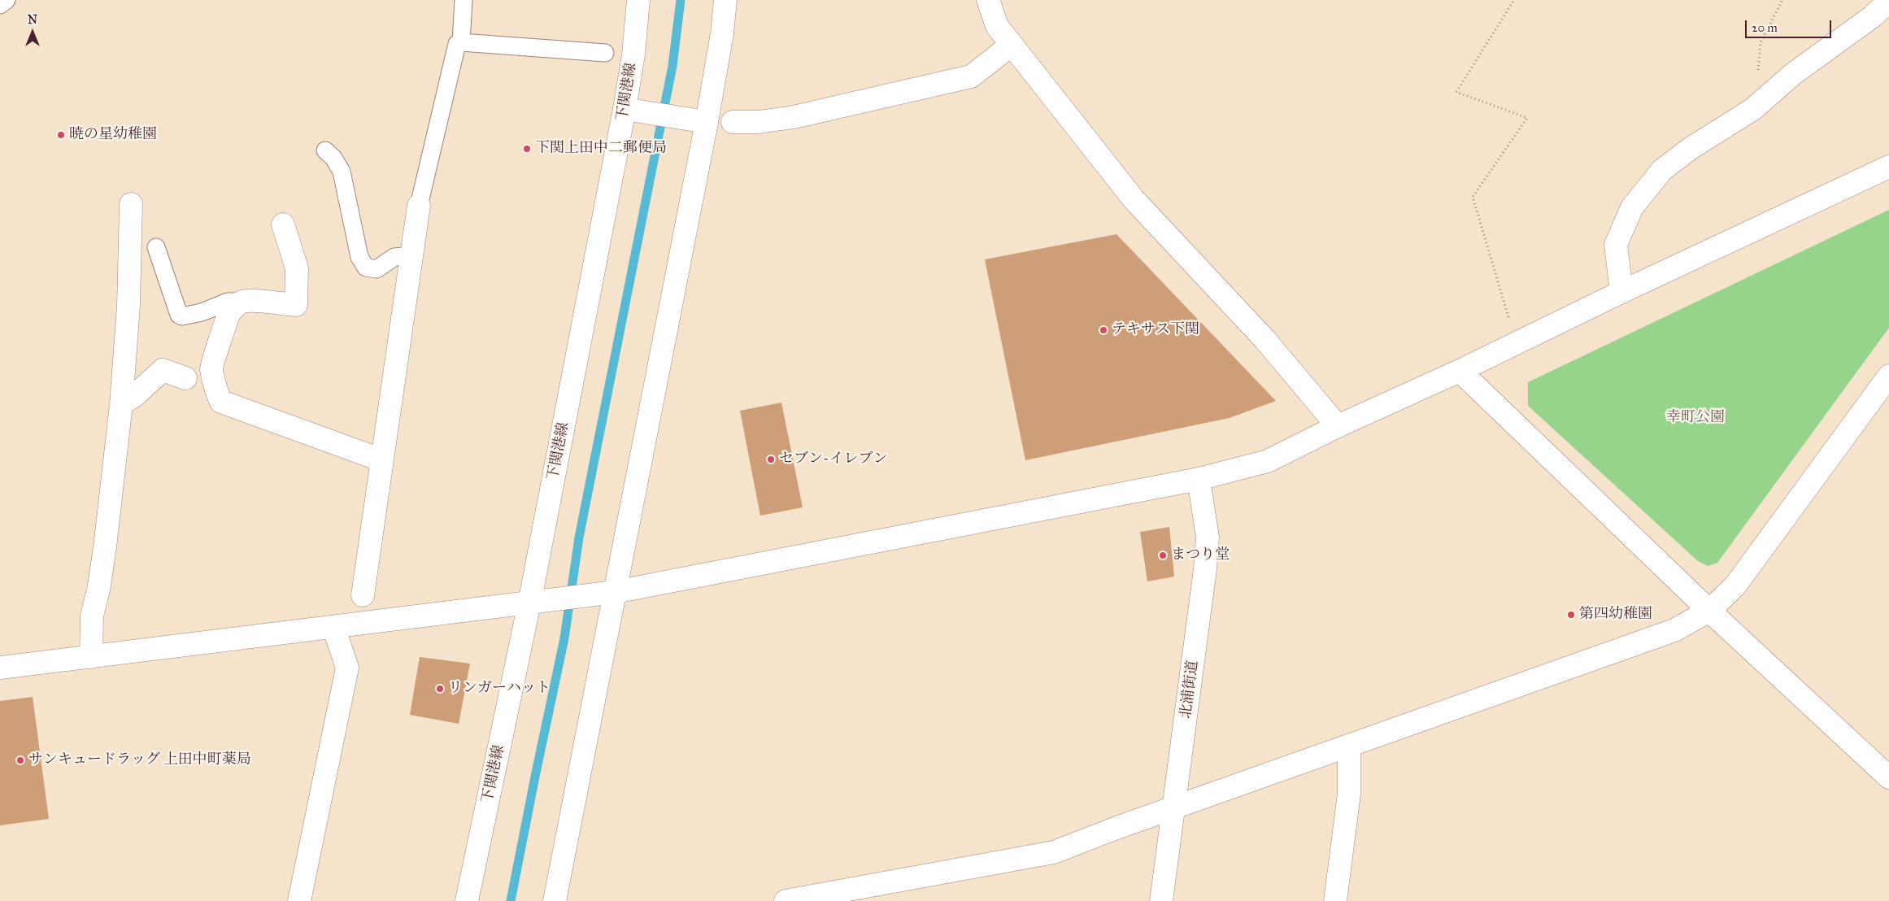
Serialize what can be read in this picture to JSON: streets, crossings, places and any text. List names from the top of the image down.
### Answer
{
  "streets": {
    "street": ["下関港線", "北浦街道"]
  },
  "parks": ["幸町公園"],
  "places": [
    "暁の星幼稚園",
    "下関上田中二郵便局",
    "テキサス下関",
    "セブン-イレブン",
    "まつり堂",
    "第四幼稚園",
    "リンガーハット",
    "サンキュードラッグ 上田中町薬局"
  ],
  "scale_bar": "20 m",
  "north": "top"
}
